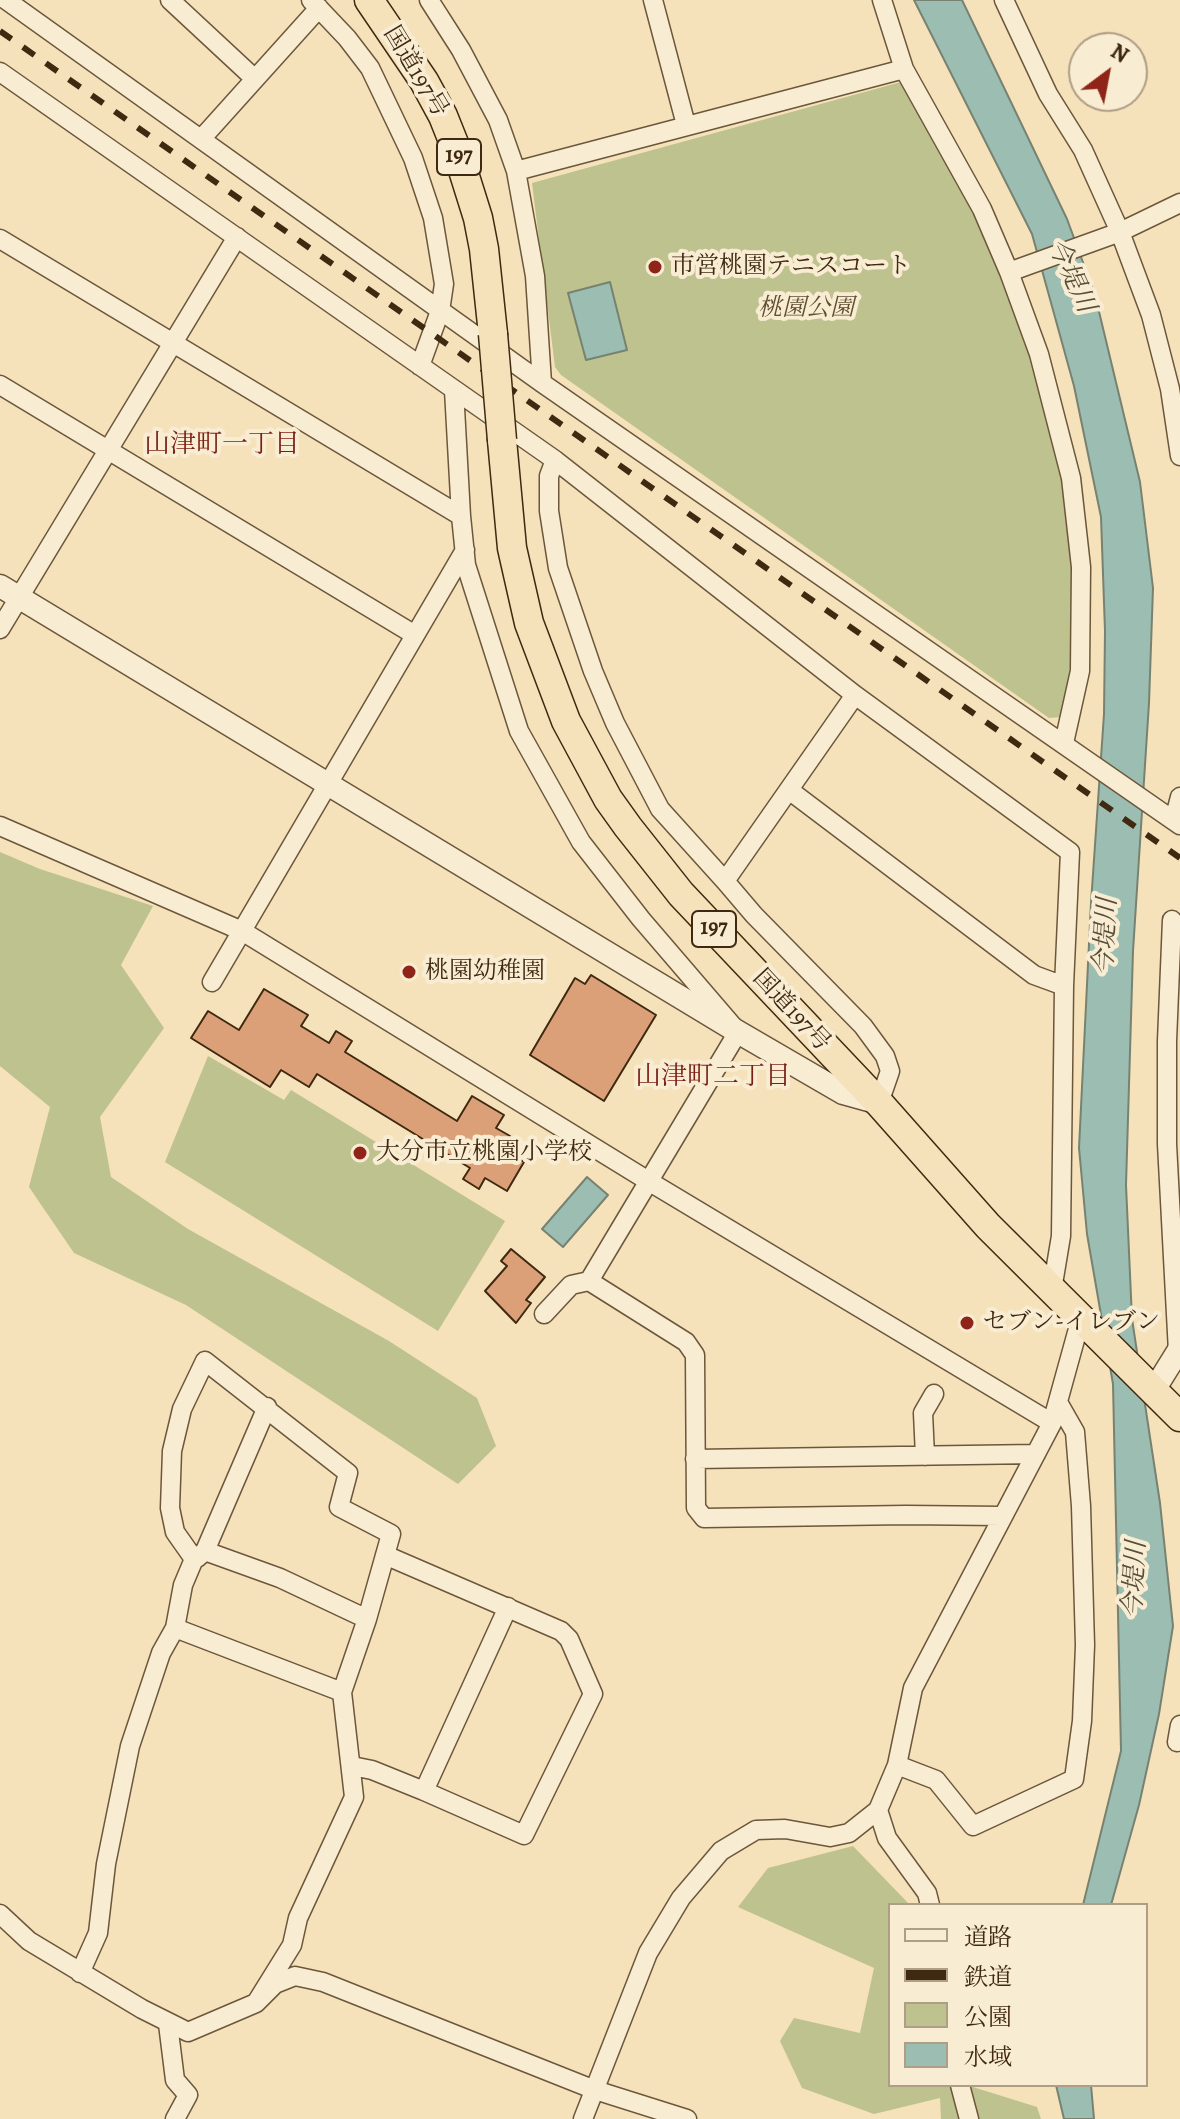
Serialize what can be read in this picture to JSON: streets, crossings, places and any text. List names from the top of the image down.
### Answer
{
  "streets": {
    "highway": ["国道197号", "197"]
  },
  "districts": ["山津町一丁目", "山津町二丁目"],
  "water": ["今堤川"],
  "parks": ["桃園公園"],
  "places": [
    "市営桃園テニスコート",
    "桃園幼稚園",
    "大分市立桃園小学校",
    "セブン-イレブン"
  ],
  "legend": [
    "道路",
    "鉄道",
    "公園",
    "水域"
  ],
  "north": "top right"
}
